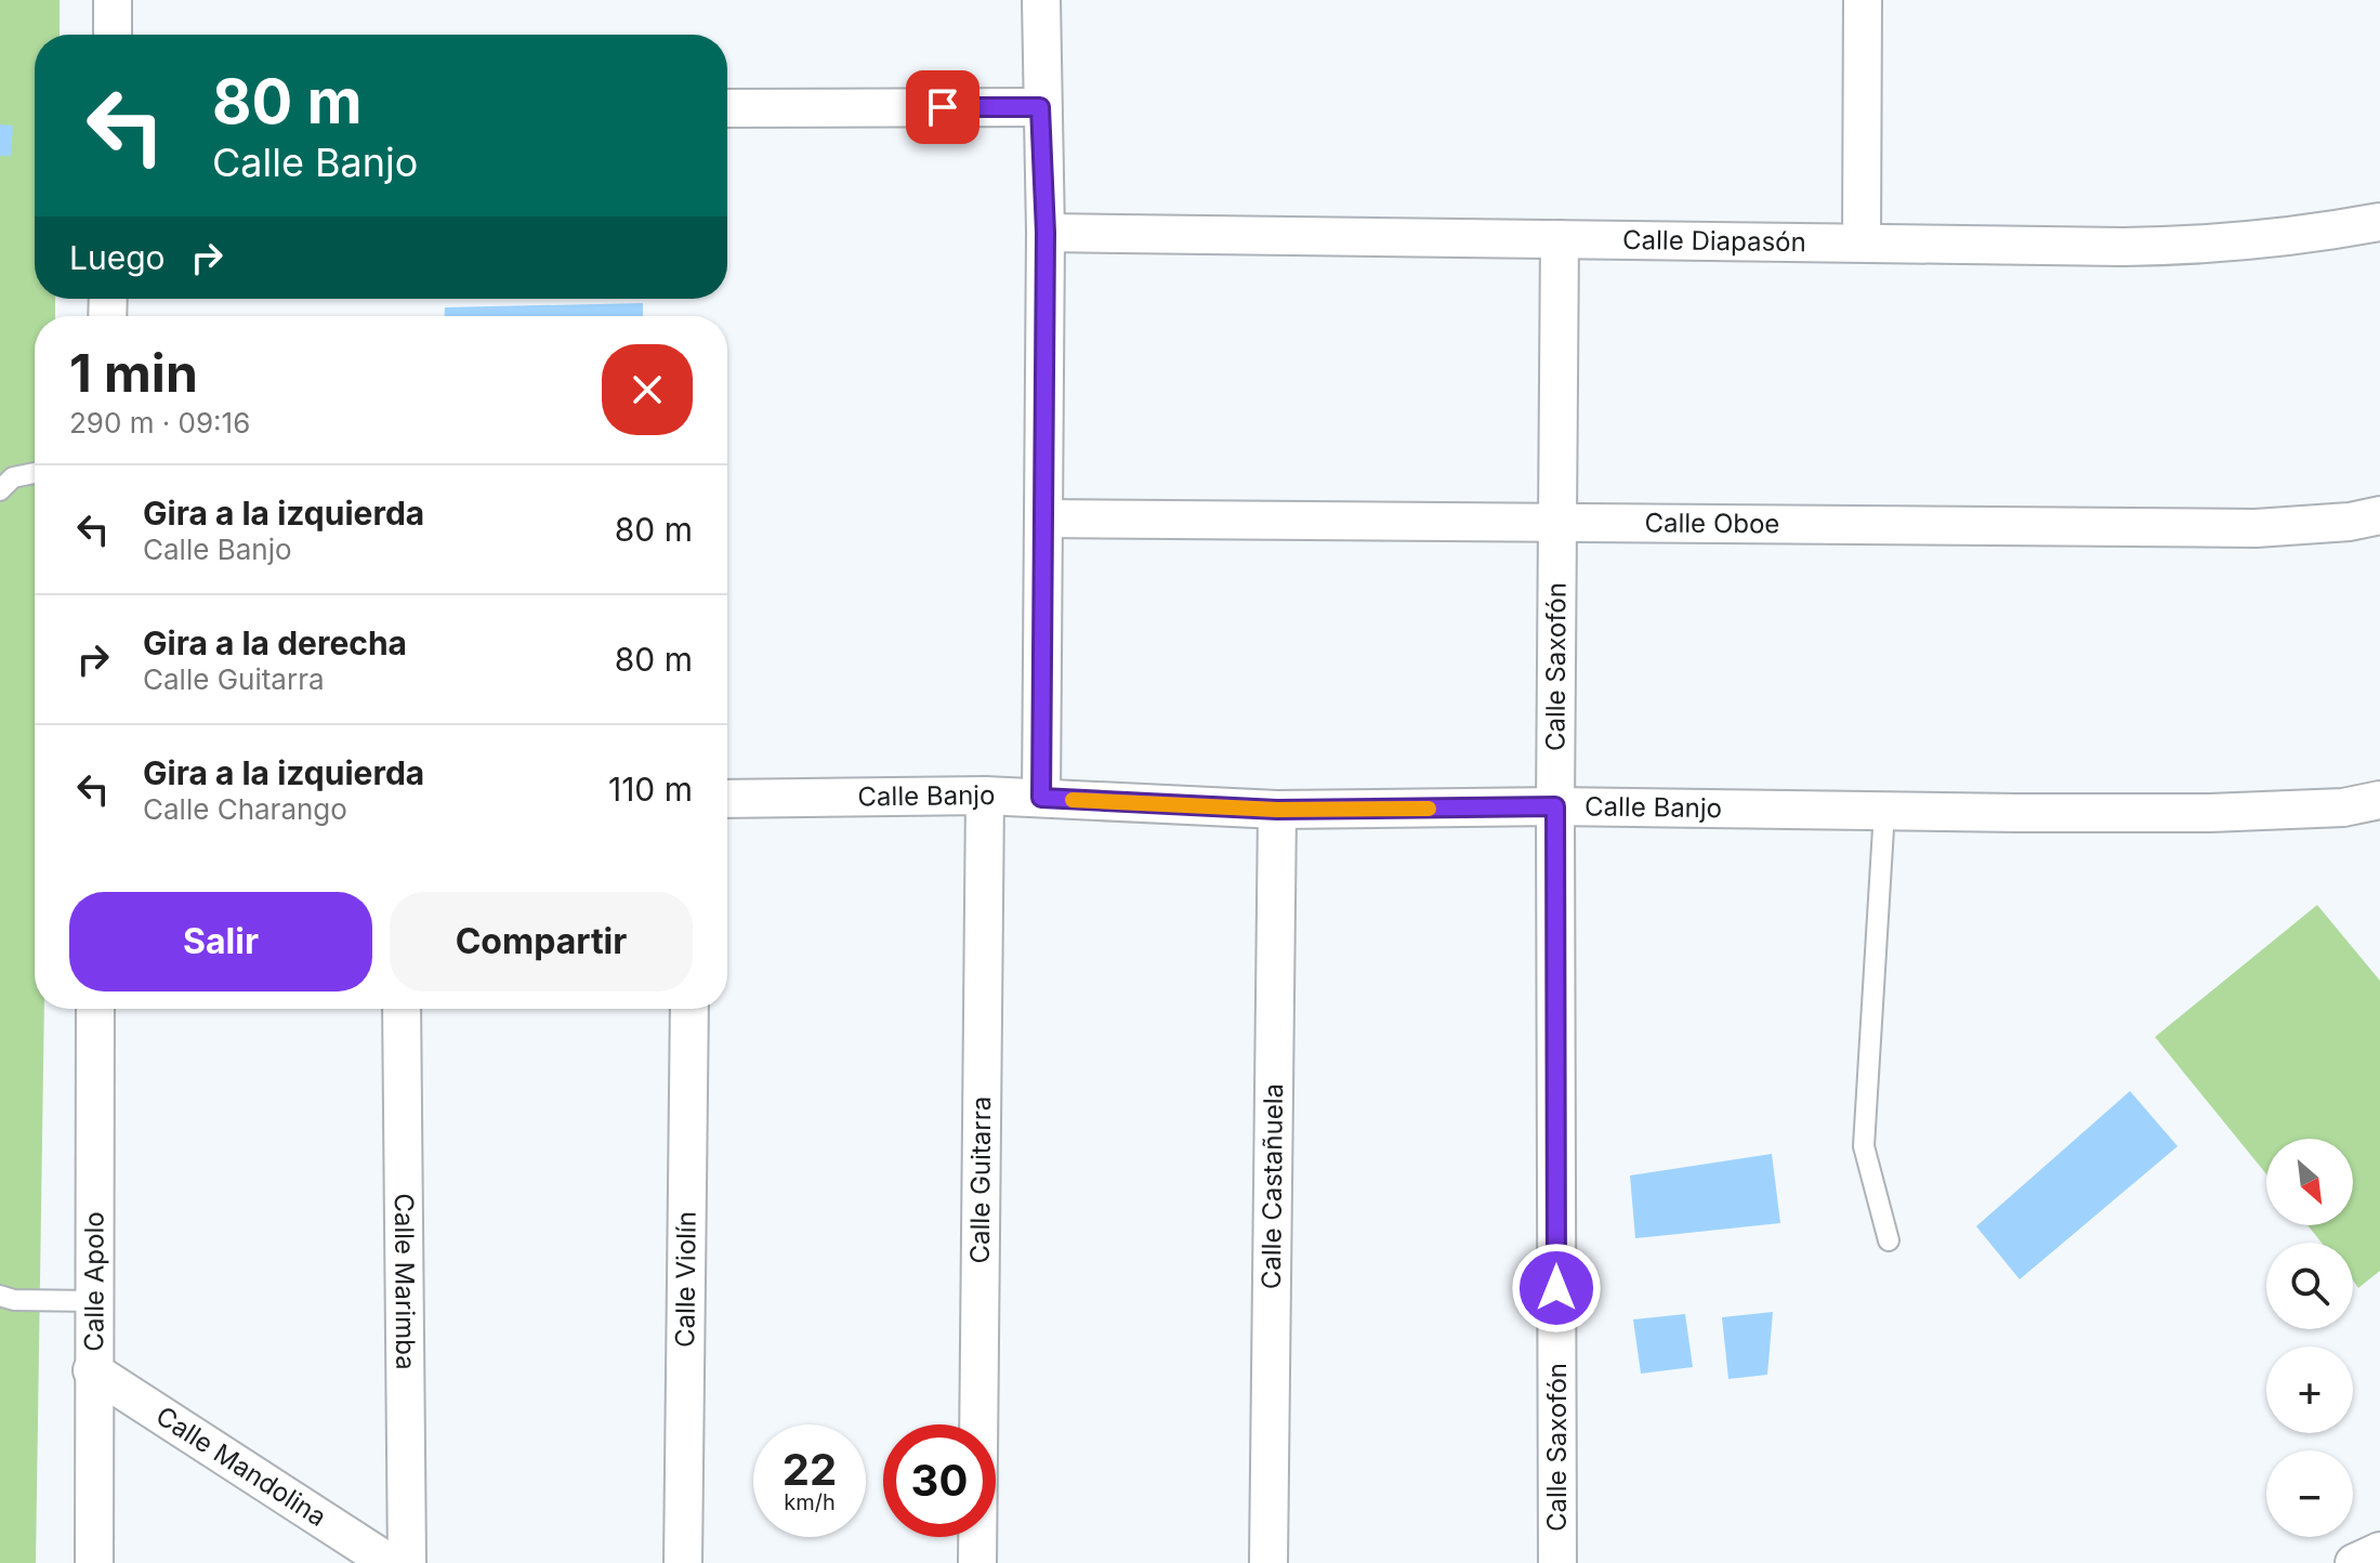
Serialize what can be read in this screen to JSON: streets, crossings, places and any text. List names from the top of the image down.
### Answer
{
  "streets": {
    "street": [
      "Calle Diapasón",
      "Calle Oboe",
      "Calle Saxofón",
      "Calle Banjo",
      "Calle Guitarra",
      "Calle Castañuela",
      "Calle Apolo",
      "Calle Marimba",
      "Calle Violín",
      "Calle Mandolina"
    ]
  },
  "crossings": [
    ["Calle Diapasón", "Calle Saxofón"],
    ["Calle Oboe", "Calle Saxofón"],
    ["Calle Saxofón", "Calle Banjo"],
    ["Calle Banjo", "Calle Guitarra"],
    ["Calle Banjo", "Calle Castañuela"],
    ["Calle Apolo", "Calle Mandolina"]
  ],
  "north": "bottom right",
  "page": {
    "turn": ["80 m", "Calle Banjo"],
    "then": "Luego",
    "heading": ["1 min", "290 m · 09:16"],
    "list": [
      {
        "name": "Gira a la izquierda",
        "note": "Calle Banjo",
        "value": "80 m"
      },
      {
        "name": "Gira a la derecha",
        "note": "Calle Guitarra",
        "value": "80 m"
      },
      {
        "name": "Gira a la izquierda",
        "note": "Calle Charango",
        "value": "110 m"
      }
    ],
    "buttons": ["Salir", "Compartir"],
    "map_buttons": ["+", "−"],
    "speed": "22 km/h",
    "limit": "30"
  }
}
